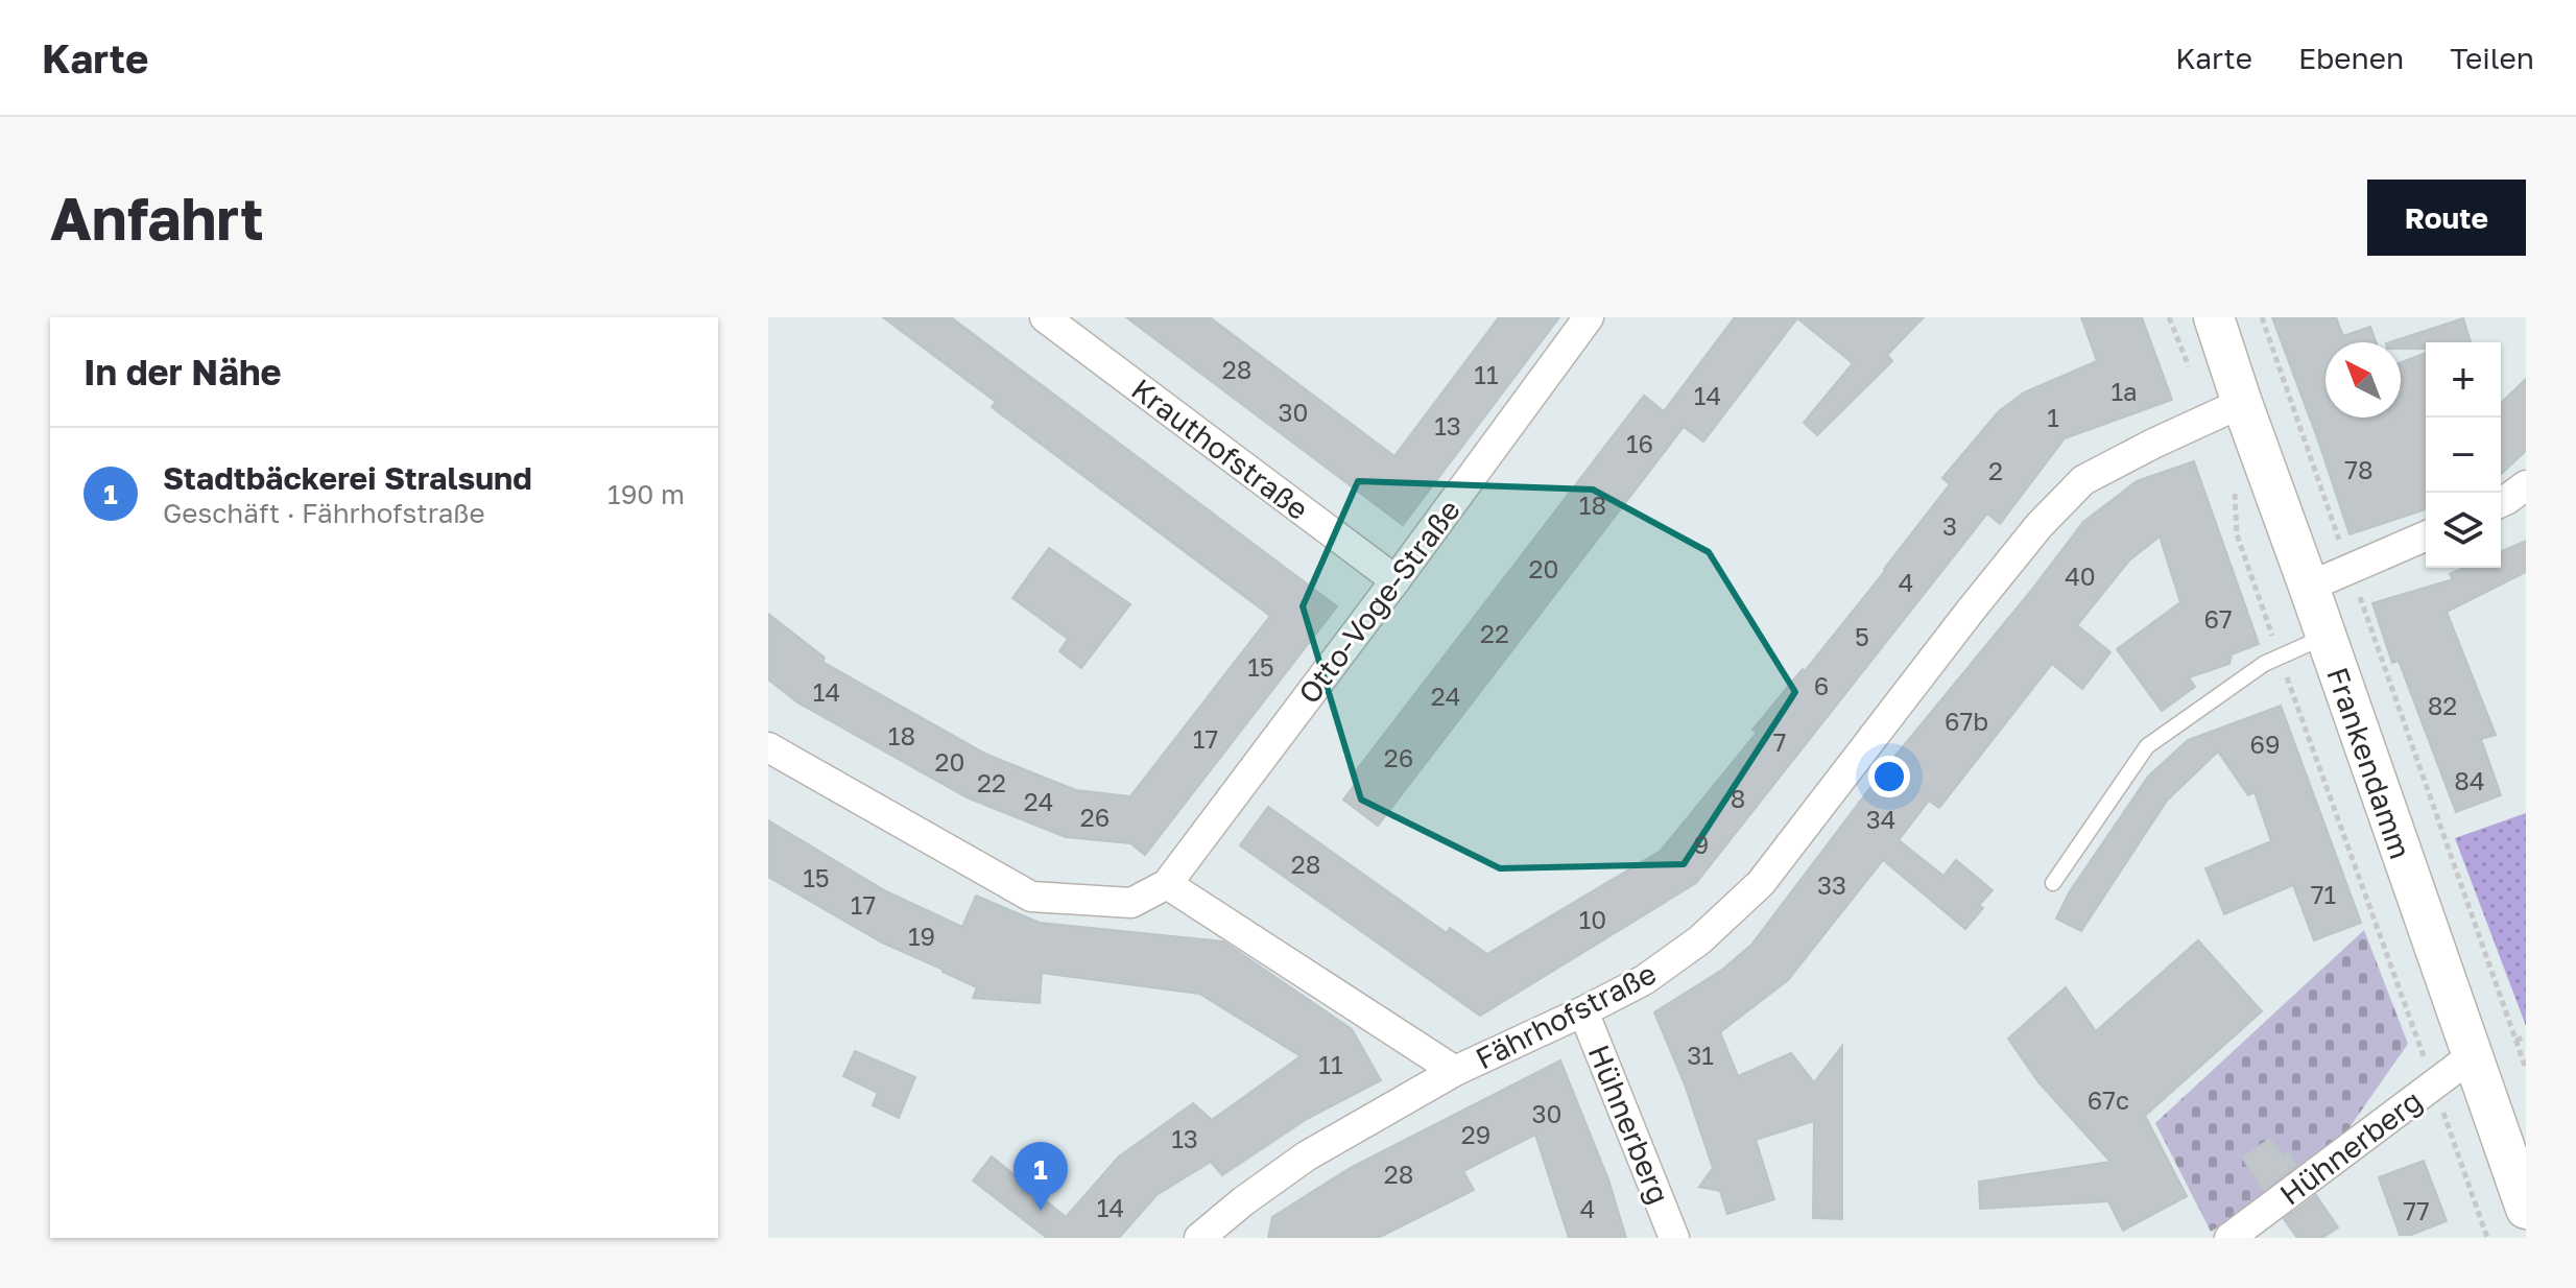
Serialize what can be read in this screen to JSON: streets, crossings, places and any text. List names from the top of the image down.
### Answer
{
  "streets": {
    "street": [
      "Krauthofstraße",
      "Otto-Voge-Straße",
      "Frankendamm",
      "Fährhofstraße",
      "Hühnerberg"
    ]
  },
  "crossings": [
    ["Krauthofstraße", "Otto-Voge-Straße"],
    ["Frankendamm", "Fährhofstraße"],
    ["Frankendamm", "Hühnerberg"],
    ["Fährhofstraße", "Hühnerberg"]
  ],
  "house_numbers": [
    "28",
    "11",
    "1a",
    "14",
    "30",
    "1",
    "13",
    "16",
    "78",
    "2",
    "18",
    "3",
    "20",
    "40",
    "4",
    "67",
    "22",
    "5",
    "15",
    "6",
    "14",
    "24",
    "82",
    "67b",
    "18",
    "17",
    "7",
    "69",
    "26",
    "20",
    "84",
    "22",
    "8",
    "24",
    "26",
    "34",
    "9",
    "28",
    "15",
    "33",
    "71",
    "17",
    "10",
    "19",
    "31",
    "11",
    "67c",
    "30",
    "29",
    "13",
    "28",
    "14",
    "4",
    "77"
  ],
  "north": "top left",
  "page": {
    "header": "Karte",
    "nav": ["Karte", "Ebenen", "Teilen"],
    "buttons": "Route",
    "title": "Anfahrt",
    "heading": "In der Nähe",
    "map_buttons": ["+", "−"],
    "list": [
      {
        "mark": "1",
        "name": "Stadtbäckerei Stralsund",
        "note": "Geschäft · Fährhofstraße",
        "value": "190 m"
      }
    ],
    "pins": "1"
  }
}
